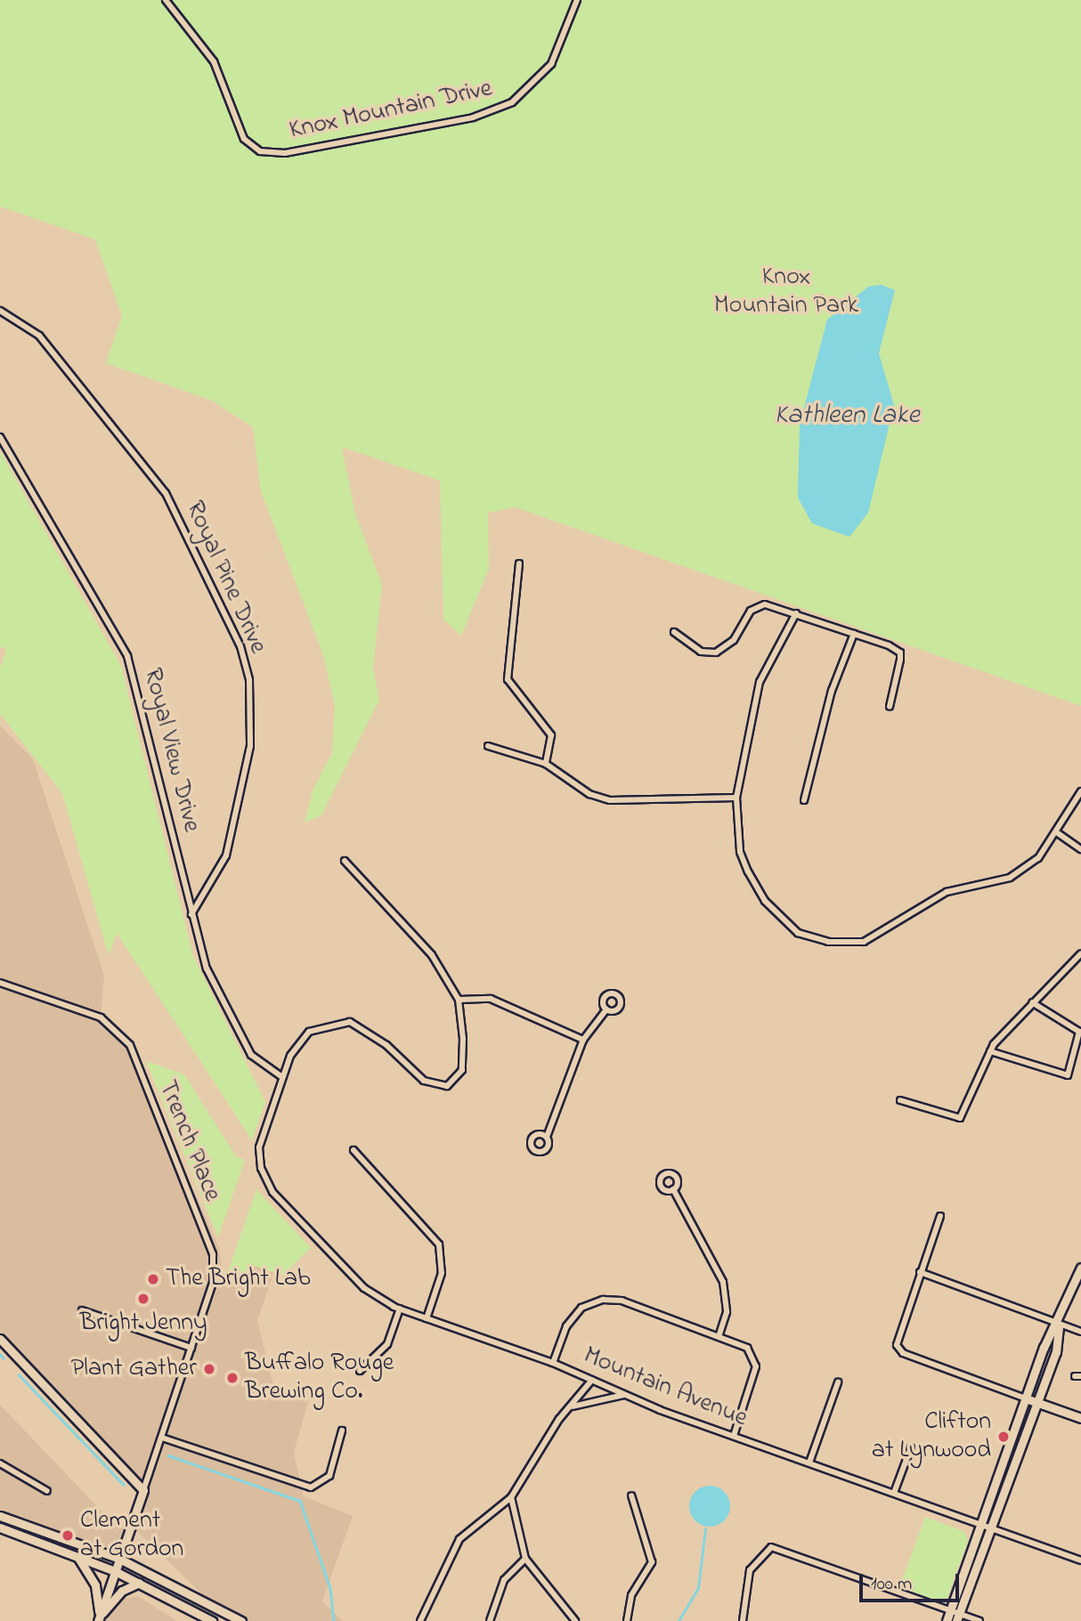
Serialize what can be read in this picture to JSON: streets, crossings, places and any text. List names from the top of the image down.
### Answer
{
  "streets": {
    "street": [
      "Knox Mountain Drive",
      "Royal Pine Drive",
      "Royal View Drive",
      "Trench Place",
      "Mountain Avenue"
    ]
  },
  "crossings": [
    ["Royal Pine Drive", "Royal View Drive"],
    ["Royal View Drive", "Mountain Avenue"]
  ],
  "water": ["Kathleen Lake"],
  "parks": ["Knox Mountain Park"],
  "places": [
    "The Bright Lab",
    "Bright Jenny",
    "Plant Gather",
    "Buffalo Rouge Brewing Co.",
    "Clifton at Lynwood",
    "Clement at Gordon"
  ],
  "scale_bar": "100 m"
}
